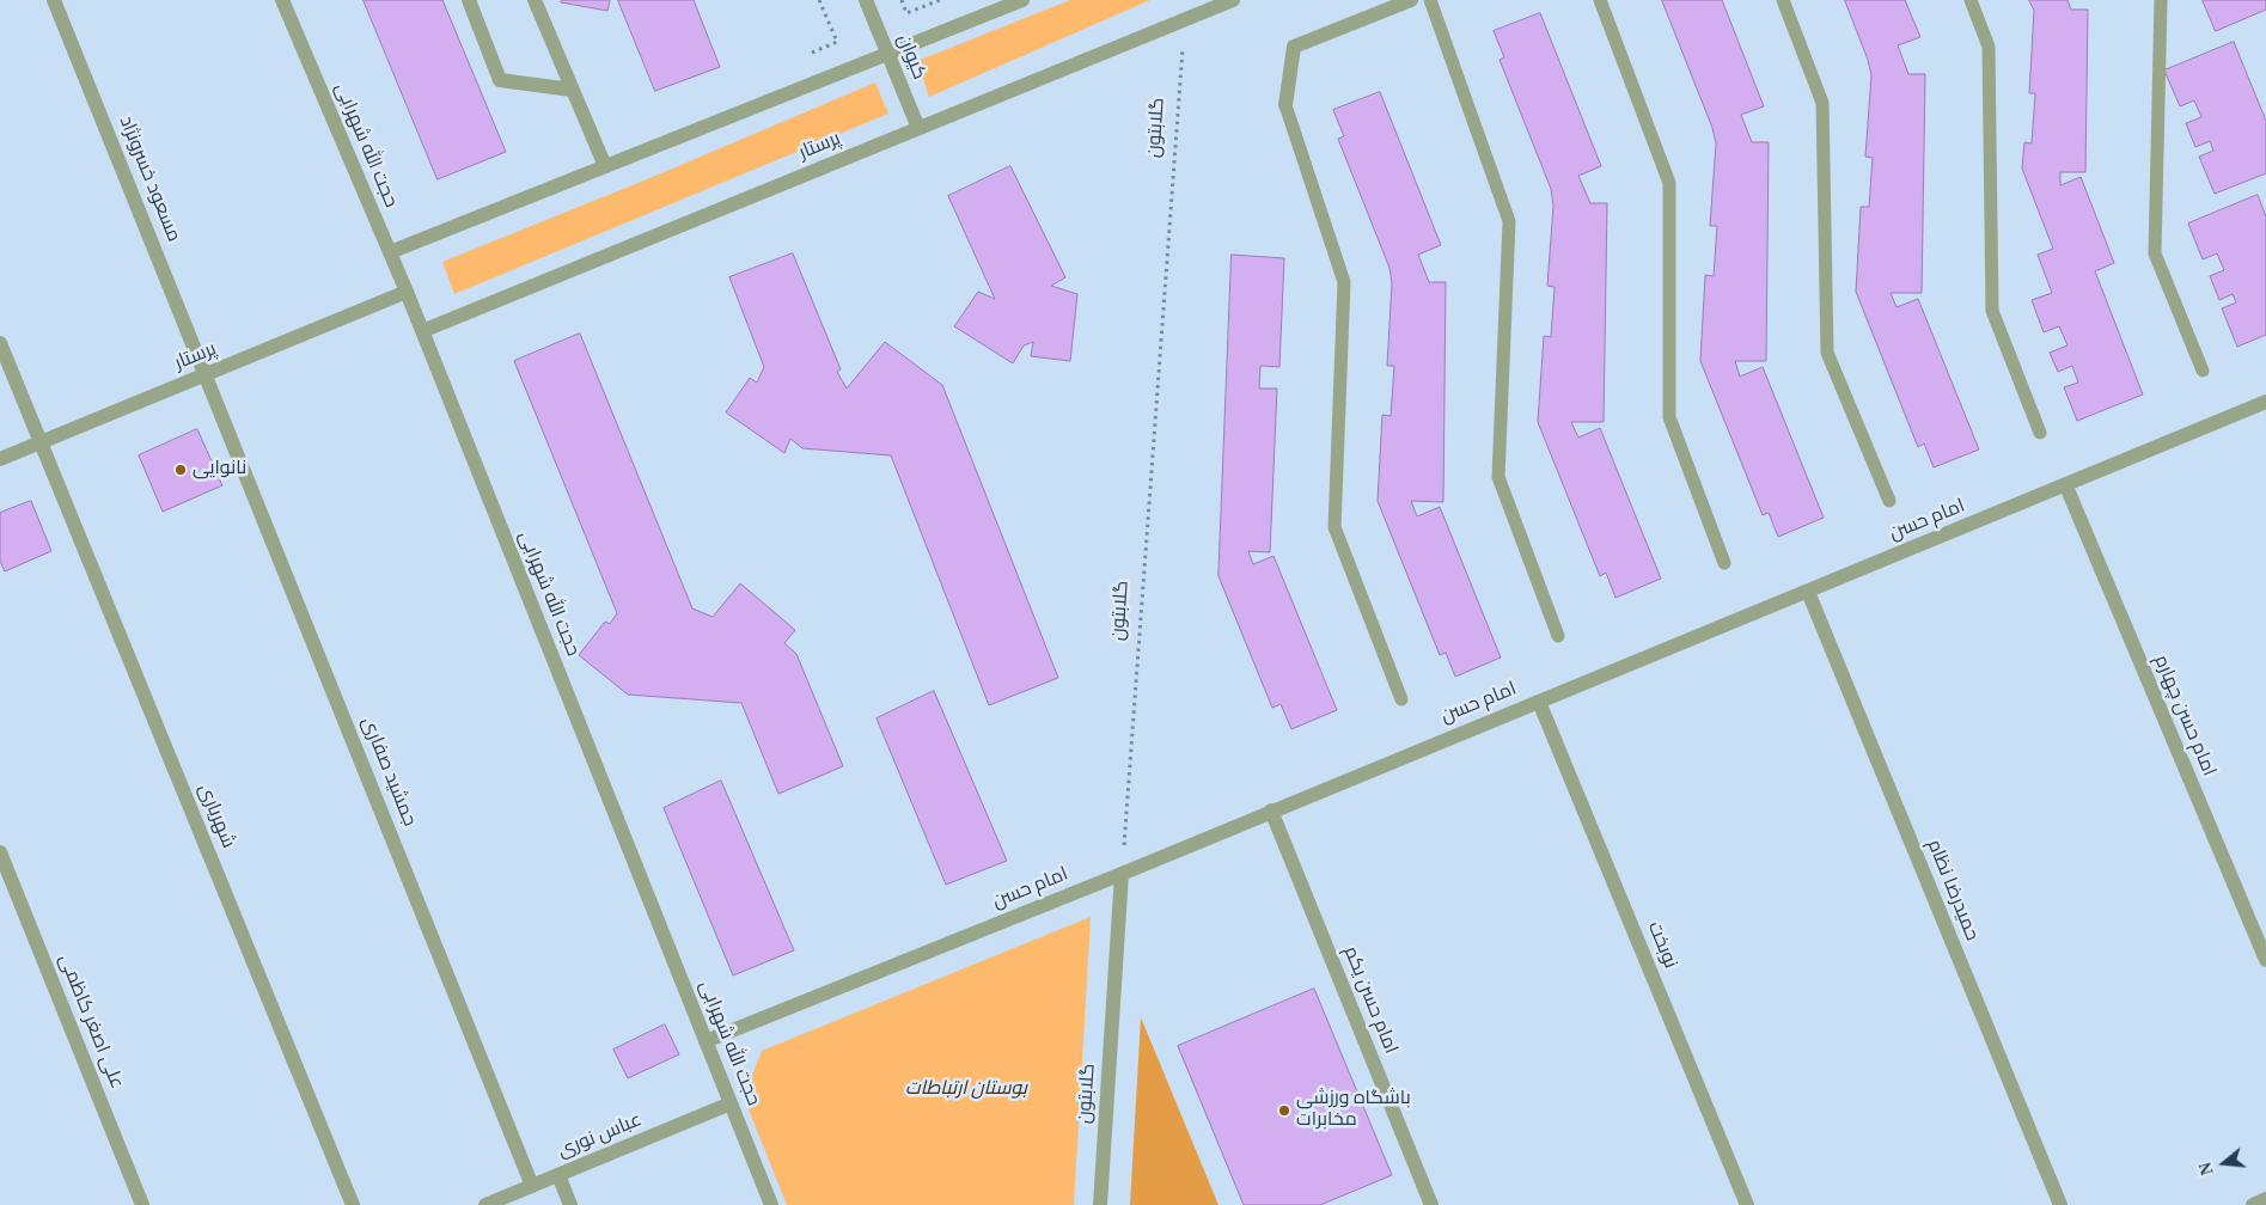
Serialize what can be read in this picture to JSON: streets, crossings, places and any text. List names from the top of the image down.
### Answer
{
  "streets": {
    "street": [
      "کیوان",
      "گلابتون",
      "حجت الله شهرابی",
      "پرستار",
      "مسعود خسرونژاد",
      "امام حسن",
      "امام حسن چهارم",
      "جمشید صفاری",
      "شهریاری",
      "حمیدرضا نظام",
      "نوبخت",
      "امام حسن یکم",
      "علی اصغر کاظمی",
      "عباس نوری"
    ]
  },
  "crossings": [
    ["کیوان", "پرستار"],
    ["گلابتون", "پرستار"],
    ["گلابتون", "امام حسن"],
    ["حجت الله شهرابی", "پرستار"],
    ["حجت الله شهرابی", "امام حسن"],
    ["حجت الله شهرابی", "عباس نوری"],
    ["پرستار", "مسعود خسرونژاد"],
    ["پرستار", "جمشید صفاری"],
    ["پرستار", "شهریاری"],
    ["مسعود خسرونژاد", "جمشید صفاری"],
    ["امام حسن", "امام حسن چهارم"],
    ["امام حسن", "حمیدرضا نظام"],
    ["امام حسن", "نوبخت"],
    ["امام حسن", "امام حسن یکم"],
    ["جمشید صفاری", "عباس نوری"]
  ],
  "parks": ["بوستان ارتباطات"],
  "places": ["نانوایی", "باشگاه ورزشی مخابرات"],
  "north": "left"
}
